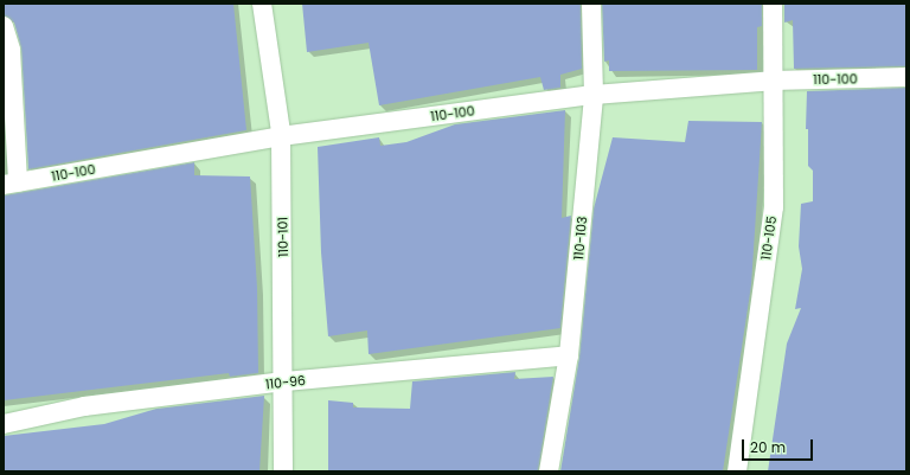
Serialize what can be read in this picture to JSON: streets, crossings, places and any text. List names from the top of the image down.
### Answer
{
  "streets": {
    "street": [
      "110-100",
      "110-101",
      "110-103",
      "110-105",
      "110-96"
    ]
  },
  "crossings": [
    ["110-100", "110-101"],
    ["110-100", "110-103"],
    ["110-100", "110-105"],
    ["110-101", "110-96"],
    ["110-103", "110-96"]
  ],
  "scale_bar": "20 m"
}
